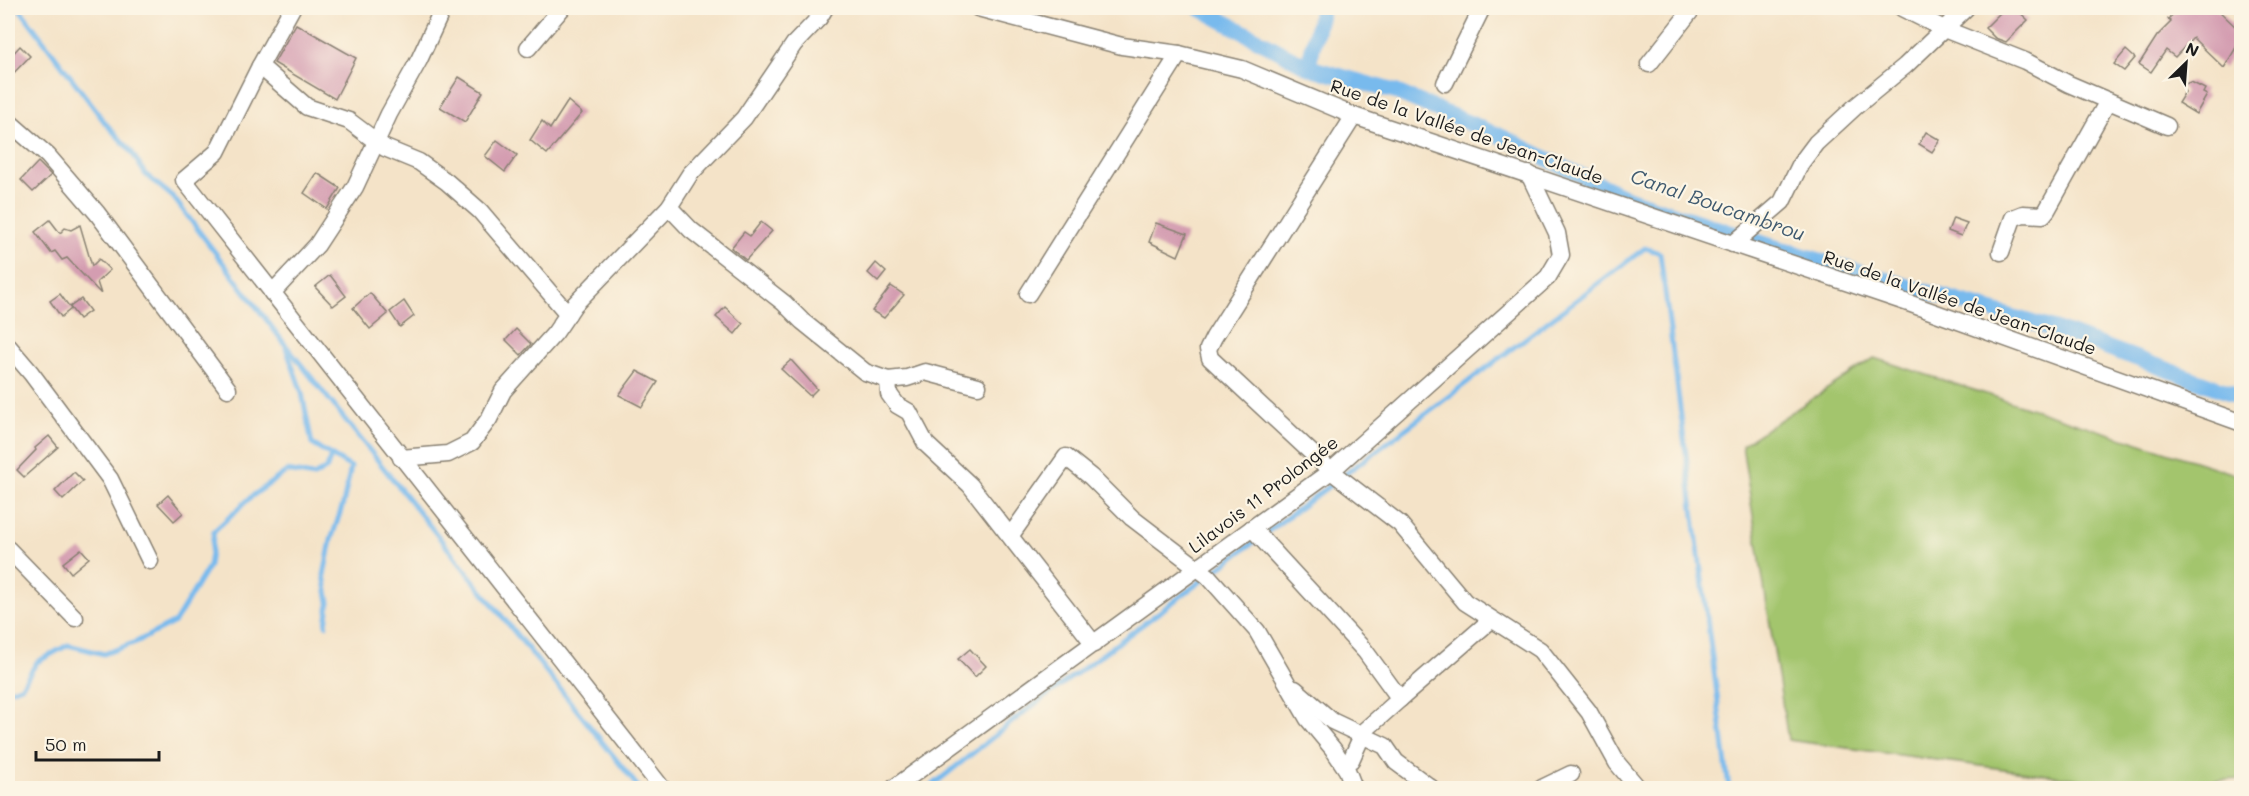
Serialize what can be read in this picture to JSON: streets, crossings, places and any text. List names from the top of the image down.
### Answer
{
  "streets": {
    "street": ["Rue de la Vallée de Jean-Claude", "Lilavois 11 Prolongée"]
  },
  "crossings": [
    ["Rue de la Vallée de Jean-Claude", "Lilavois 11 Prolongée"]
  ],
  "water": ["Canal Boucambrou"],
  "scale_bar": "50 m",
  "north": "top right"
}
